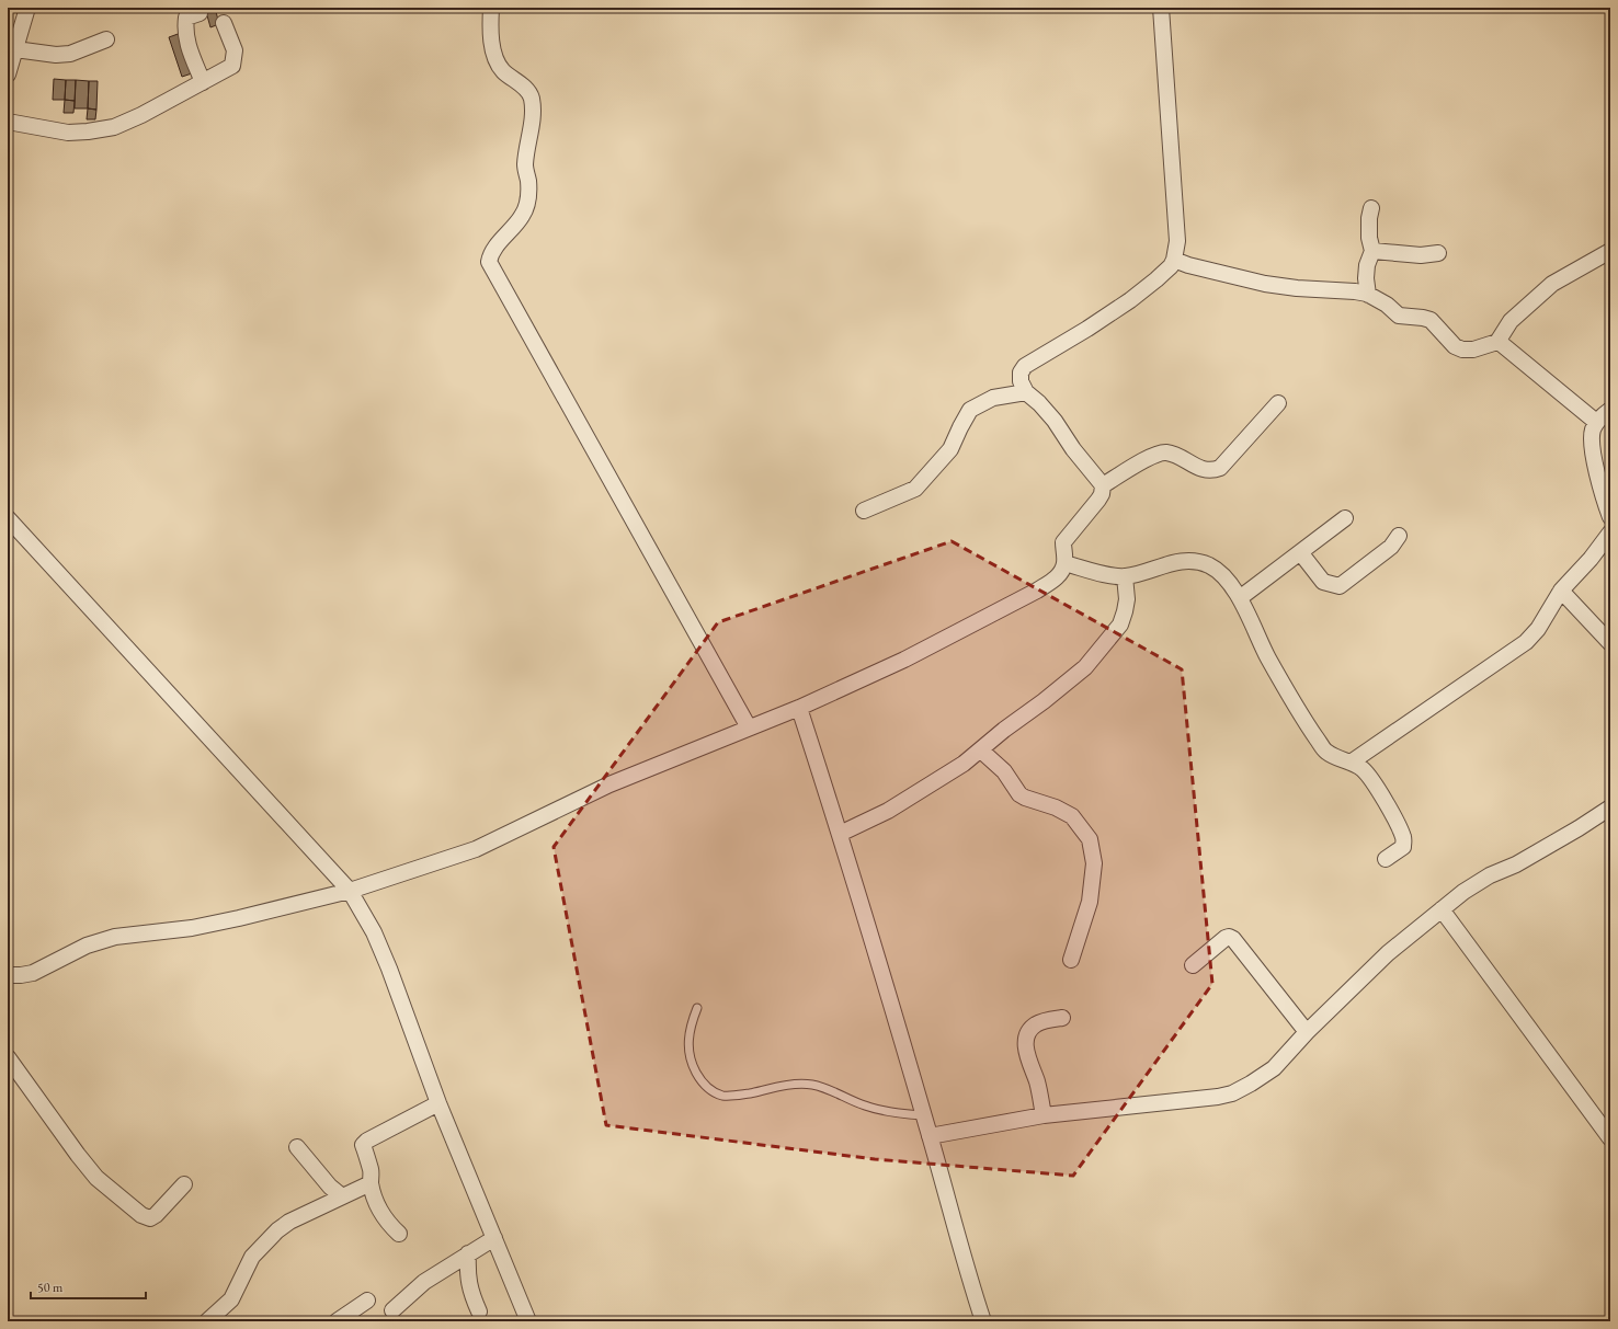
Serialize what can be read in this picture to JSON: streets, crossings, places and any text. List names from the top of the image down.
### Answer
{
  "scale_bar": "50 m"
}
